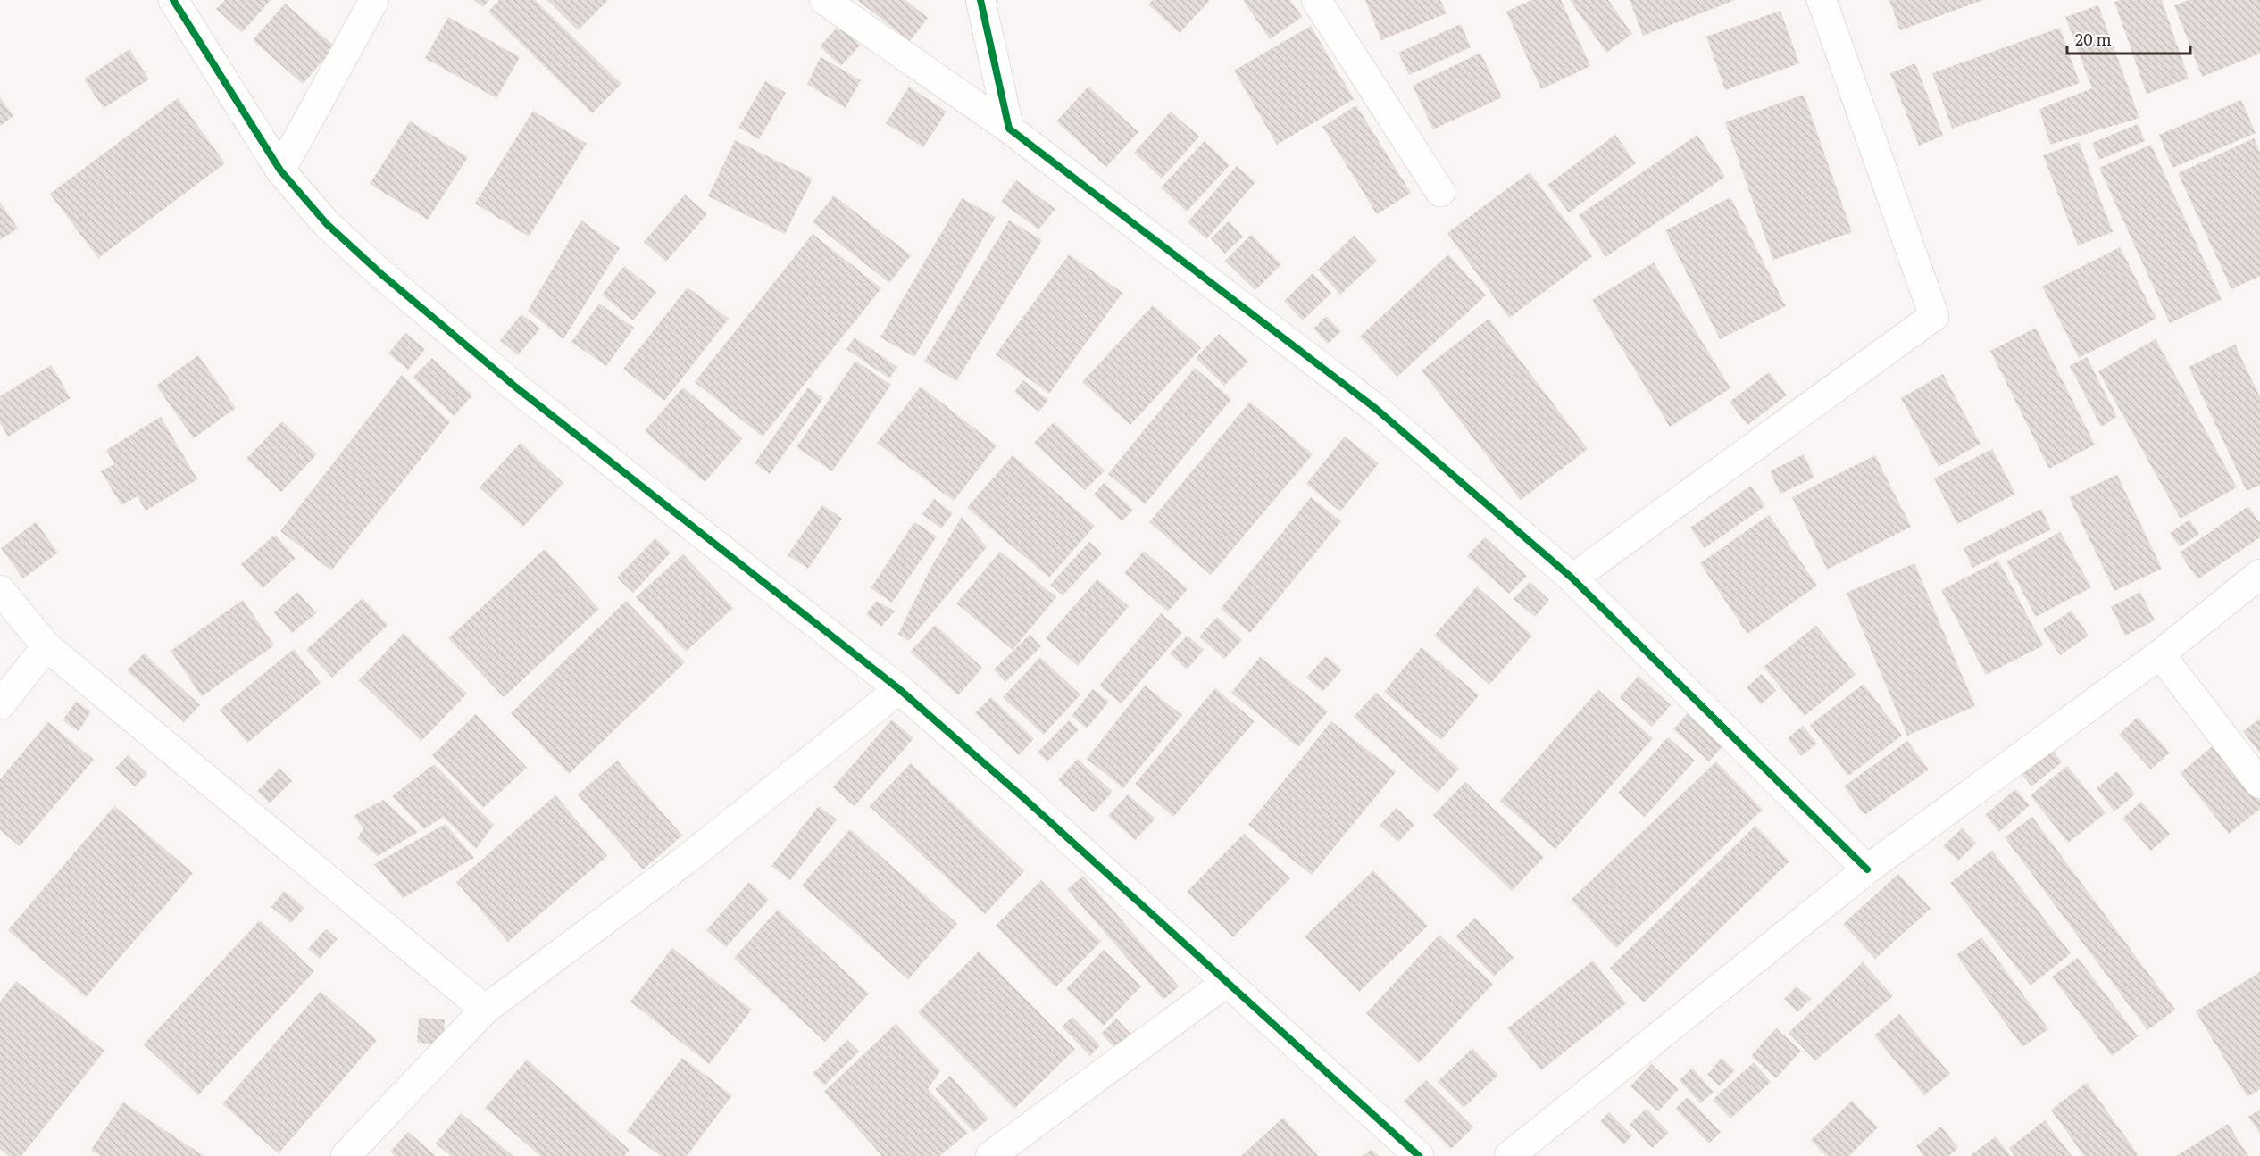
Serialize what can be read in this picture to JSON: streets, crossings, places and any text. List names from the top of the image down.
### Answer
{
  "scale_bar": "20 m"
}
